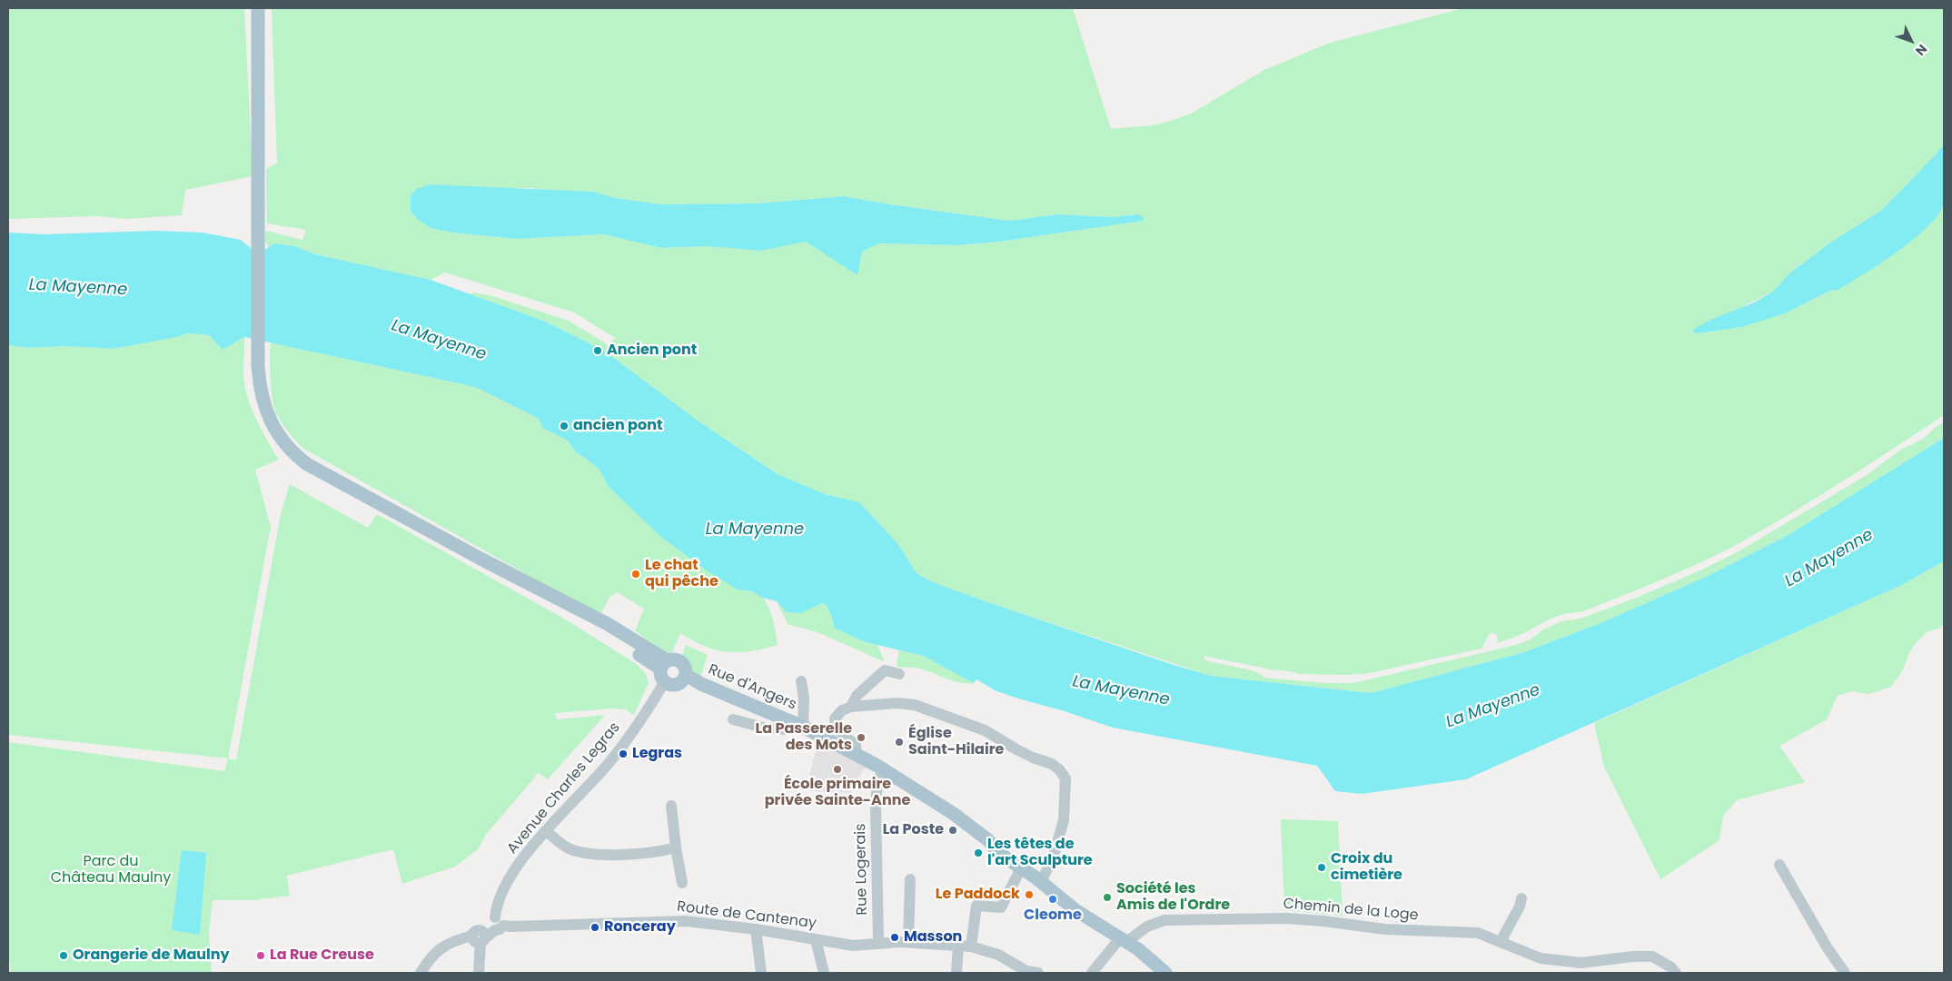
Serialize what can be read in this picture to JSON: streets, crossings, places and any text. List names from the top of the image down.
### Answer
{
  "streets": {
    "main road": ["Rue d'Angers"],
    "street": [
      "Avenue Charles Legras",
      "Rue Logerais",
      "Chemin de la Loge",
      "Route de Cantenay"
    ]
  },
  "crossings": [
    ["Rue d'Angers", "Avenue Charles Legras"],
    ["Rue d'Angers", "Rue Logerais"],
    ["Rue d'Angers", "Chemin de la Loge"],
    ["Avenue Charles Legras", "Route de Cantenay"],
    ["Rue Logerais", "Route de Cantenay"]
  ],
  "water": ["La Mayenne"],
  "parks": ["Parc du Château Maulny"],
  "places": [
    "Ancien pont",
    "ancien pont",
    "Le chat qui pêche",
    "La Passerelle des Mots",
    "Église Saint-Hilaire",
    "Legras",
    "École primaire privée Sainte-Anne",
    "La Poste",
    "Les têtes de l'art Sculpture",
    "Croix du cimetière",
    "Le Paddock",
    "Société les Amis de l'Ordre",
    "Cleome",
    "Ronceray",
    "Masson",
    "Orangerie de Maulny",
    "La Rue Creuse"
  ],
  "north": "bottom right"
}
